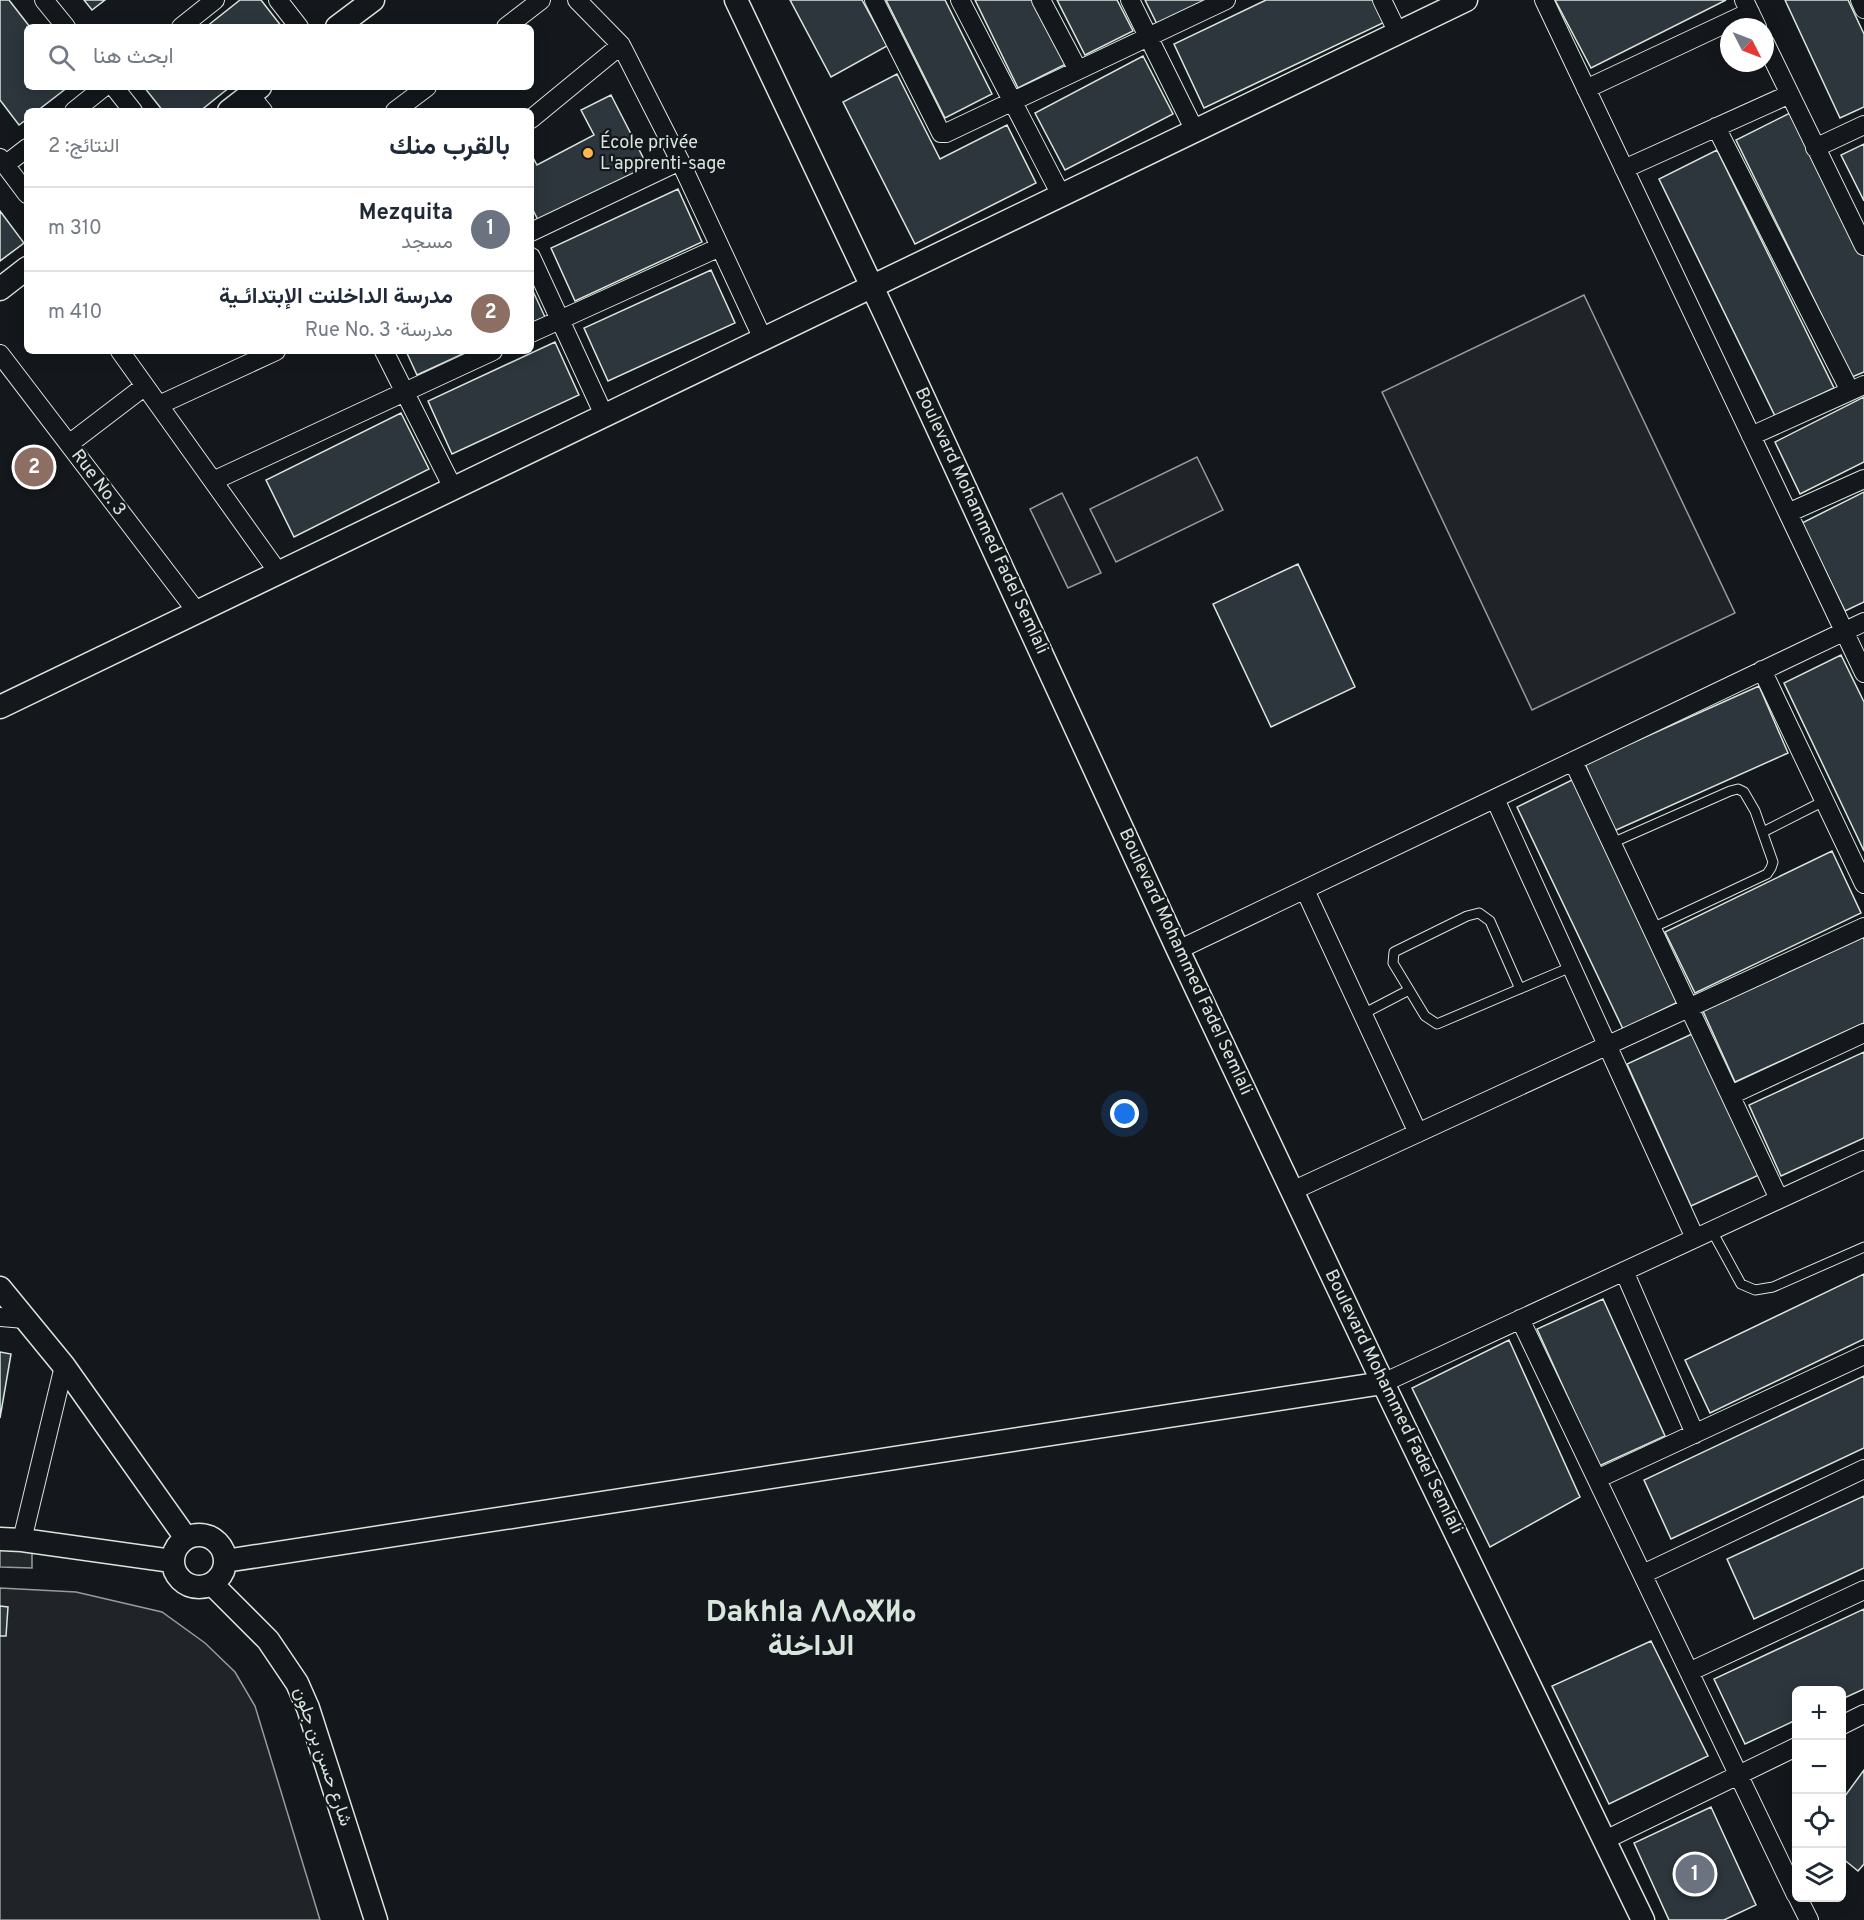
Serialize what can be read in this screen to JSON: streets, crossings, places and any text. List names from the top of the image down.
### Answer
{
  "streets": {
    "street": ["Rue No. 3", "Boulevard Mohammed Fadel Semlali", "شارع حسن بن جلون"]
  },
  "districts": ["Dakhla ⴷⴷⴰⵅⵍⴰ الداخلة"],
  "places": ["École privée L'apprenti-sage"],
  "north": "bottom right",
  "page": {
    "search": "ابحث هنا",
    "heading": ["بالقرب منك", "النتائج: 2"],
    "list": [
      {
        "mark": "1",
        "name": "Mezquita",
        "note": "مسجد",
        "value": "310 m"
      },
      {
        "mark": "2",
        "name": "مدرسة الداخلنت الإبتدائـية",
        "note": "مدرسة · Rue No. 3",
        "value": "410 m"
      }
    ],
    "pins": ["2", "1"],
    "map_buttons": ["+", "−"]
  }
}
